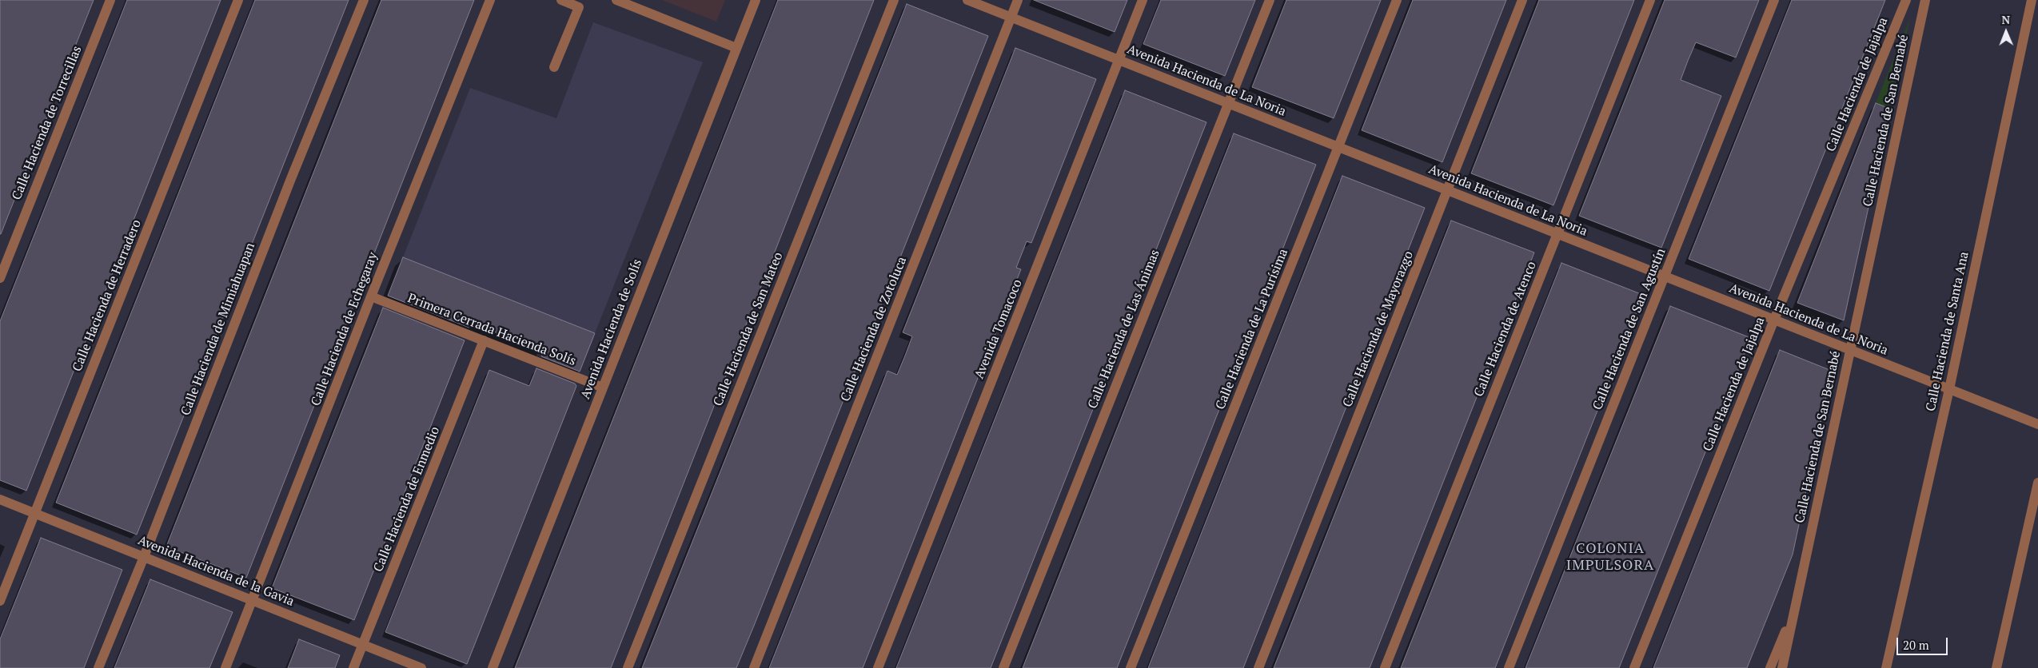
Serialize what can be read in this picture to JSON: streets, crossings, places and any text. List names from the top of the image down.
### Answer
{
  "streets": {
    "street": [
      "Avenida Hacienda de La Noria",
      "Calle Hacienda de Jajalpa",
      "Calle Hacienda de San Bernabé",
      "Calle Hacienda de Torrecillas",
      "Calle Hacienda de Herradero",
      "Calle Hacienda de Mimiahuapan",
      "Calle Hacienda de Echegaray",
      "Avenida Hacienda de Solís",
      "Calle Hacienda de San Mateo",
      "Calle Hacienda de Zotoluca",
      "Avenida Tomacoco",
      "Calle Hacienda de Las Ánimas",
      "Calle Hacienda de La Purísima",
      "Calle Hacienda de Mayorazgo",
      "Calle Hacienda de Atenco",
      "Calle Hacienda de San Agustín",
      "Primera Cerrada Hacienda Solís",
      "Calle Hacienda de Santa Ana",
      "Calle Hacienda de Enmedio",
      "Avenida Hacienda de la Gavia"
    ]
  },
  "crossings": [
    ["Avenida Hacienda de La Noria", "Calle Hacienda de Jajalpa"],
    ["Avenida Hacienda de La Noria", "Calle Hacienda de San Bernabé"],
    ["Avenida Hacienda de La Noria", "Calle Hacienda de Zotoluca"],
    ["Avenida Hacienda de La Noria", "Avenida Tomacoco"],
    ["Avenida Hacienda de La Noria", "Calle Hacienda de Las Ánimas"],
    ["Avenida Hacienda de La Noria", "Calle Hacienda de La Purísima"],
    ["Avenida Hacienda de La Noria", "Calle Hacienda de Mayorazgo"],
    ["Avenida Hacienda de La Noria", "Calle Hacienda de Atenco"],
    ["Avenida Hacienda de La Noria", "Calle Hacienda de San Agustín"],
    ["Avenida Hacienda de La Noria", "Calle Hacienda de Santa Ana"],
    ["Calle Hacienda de Herradero", "Avenida Hacienda de la Gavia"],
    ["Calle Hacienda de Mimiahuapan", "Avenida Hacienda de la Gavia"],
    ["Calle Hacienda de Echegaray", "Primera Cerrada Hacienda Solís"],
    ["Calle Hacienda de Echegaray", "Avenida Hacienda de la Gavia"],
    ["Avenida Hacienda de Solís", "Primera Cerrada Hacienda Solís"],
    ["Primera Cerrada Hacienda Solís", "Calle Hacienda de Enmedio"],
    ["Calle Hacienda de Enmedio", "Avenida Hacienda de la Gavia"]
  ],
  "districts": ["COLONIA IMPULSORA"],
  "scale_bar": "20 m",
  "north": "top"
}
